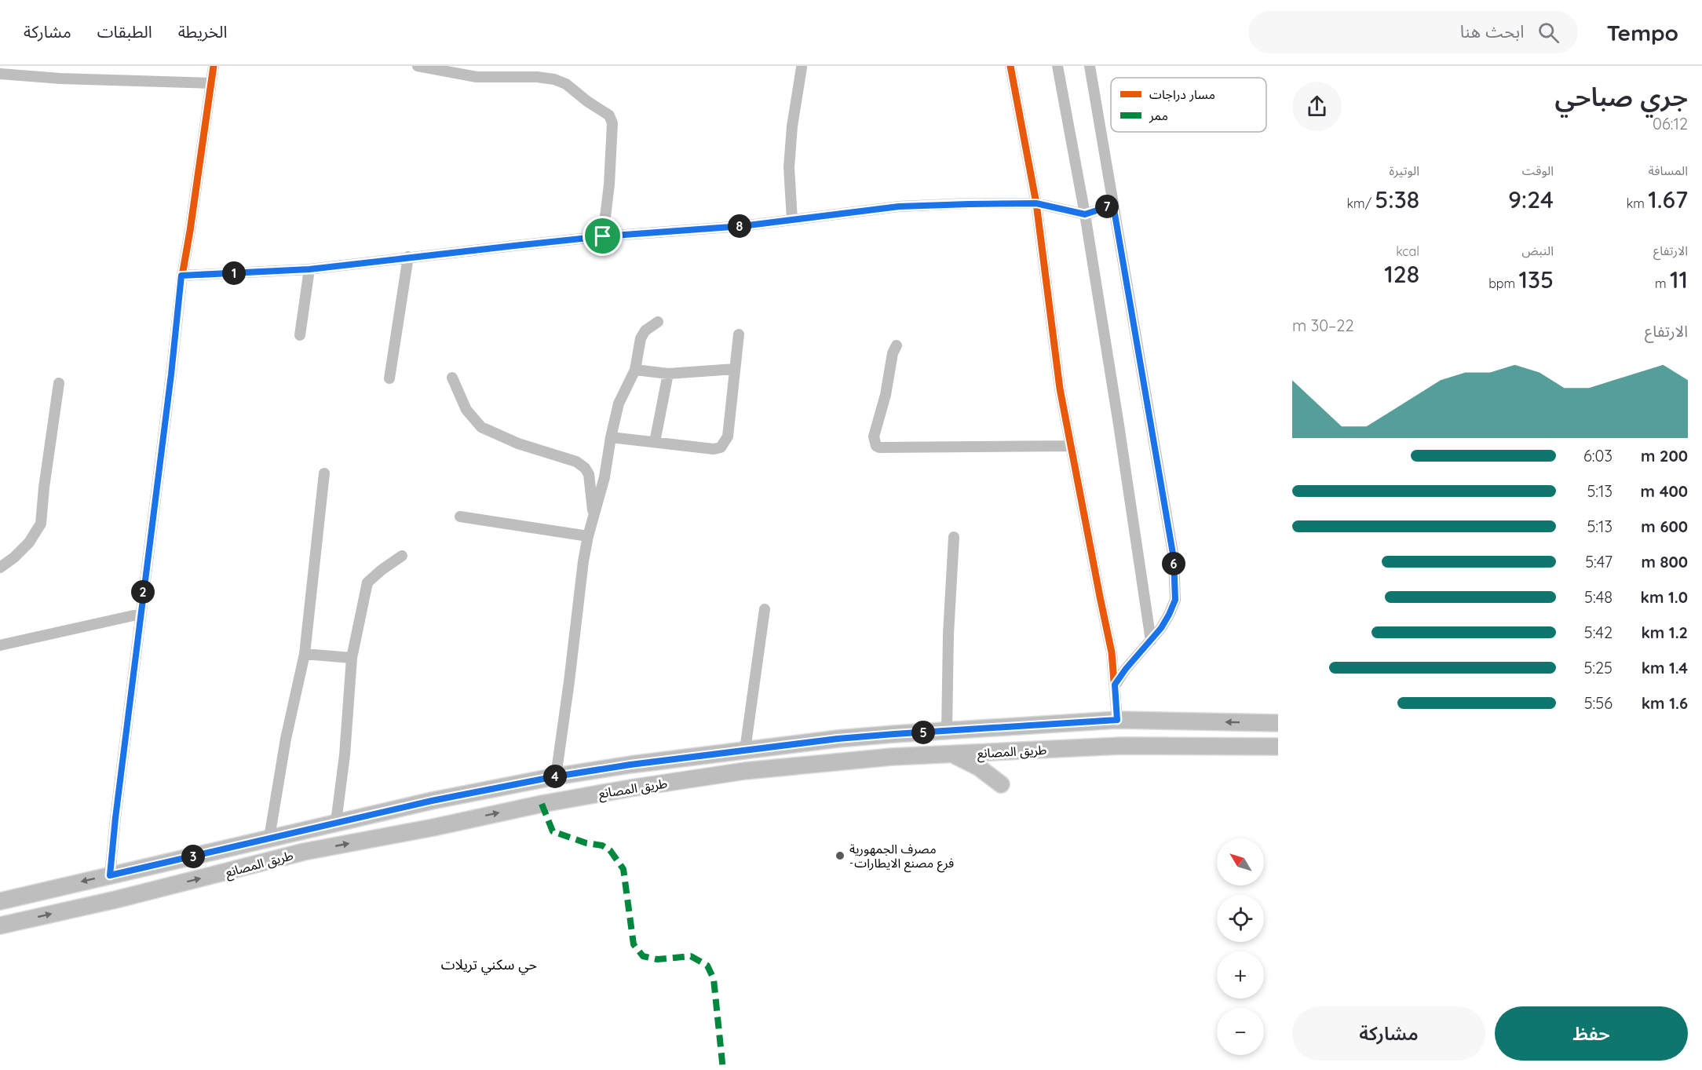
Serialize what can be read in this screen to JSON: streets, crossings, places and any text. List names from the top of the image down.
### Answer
{
  "streets": {
    "main road": ["طريق المصانع"]
  },
  "districts": ["حي سكني تريلات"],
  "places": ["مصرف الجمهورية -فرع مصنع الايطارات"],
  "legend": ["مسار دراجات", "ممر"],
  "north": "top left",
  "page": {
    "header": "Tempo",
    "search": "ابحث هنا",
    "nav": ["الخريطة", "الطبقات", "مشاركة"],
    "heading": ["جري صباحي", "06:12"],
    "stats": [
      ["المسافة", "1.67 km"],
      ["الوقت", "9:24"],
      ["الوتيرة", "5:38 /km"],
      ["الارتفاع", "11 m"],
      ["النبض", "135 bpm"],
      ["kcal", "128"]
    ],
    "pins": [
      "7",
      "8",
      "1",
      "6",
      "2",
      "5",
      "4",
      "3"
    ],
    "chart": ["الارتفاع", "22–30 m"],
    "list": [
      {
        "name": "200 m",
        "note": "6:03"
      },
      {
        "name": "400 m",
        "note": "5:13"
      },
      {
        "name": "600 m",
        "note": "5:13"
      },
      {
        "name": "800 m",
        "note": "5:47"
      },
      {
        "name": "1.0 km",
        "note": "5:48"
      },
      {
        "name": "1.2 km",
        "note": "5:42"
      },
      {
        "name": "1.4 km",
        "note": "5:25"
      },
      {
        "name": "1.6 km",
        "note": "5:56"
      }
    ],
    "map_buttons": ["+", "−"],
    "buttons": ["حفظ", "مشاركة"]
  }
}
